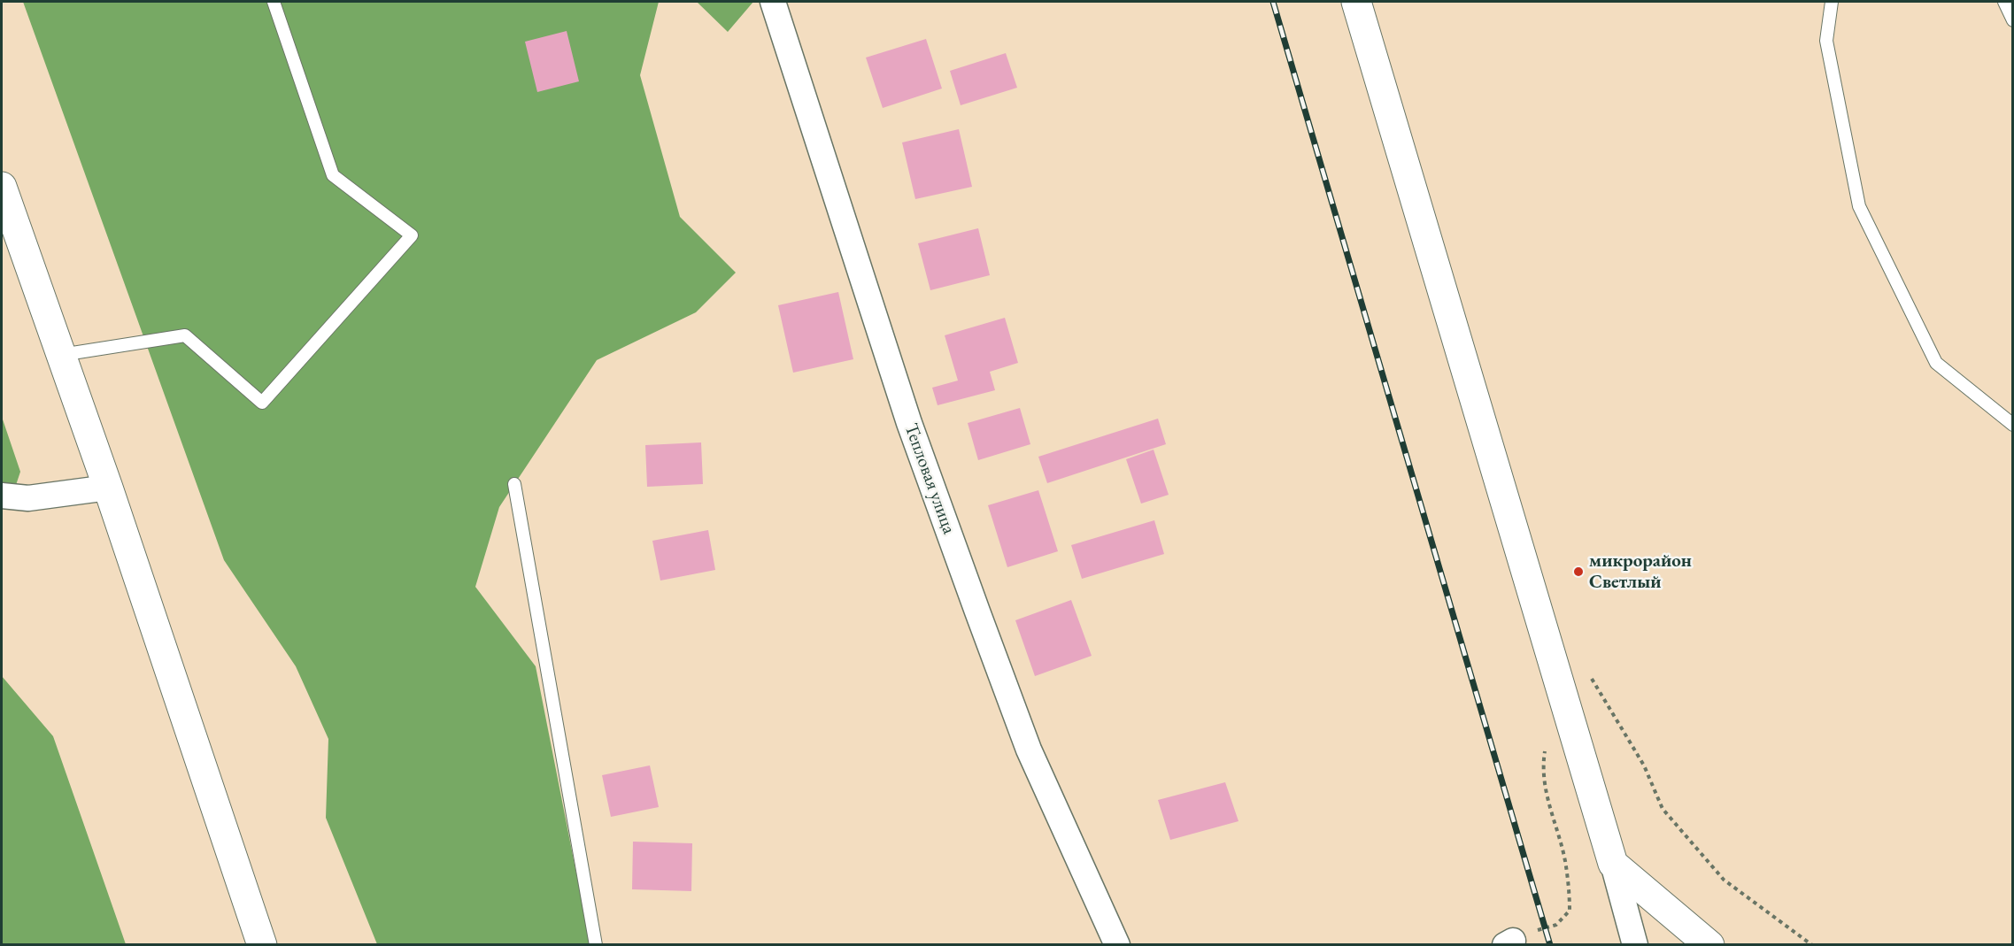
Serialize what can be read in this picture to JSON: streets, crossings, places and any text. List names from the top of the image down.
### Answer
{
  "streets": {
    "street": ["Тепловая улица"]
  },
  "places": ["микрорайон Светлый"]
}
